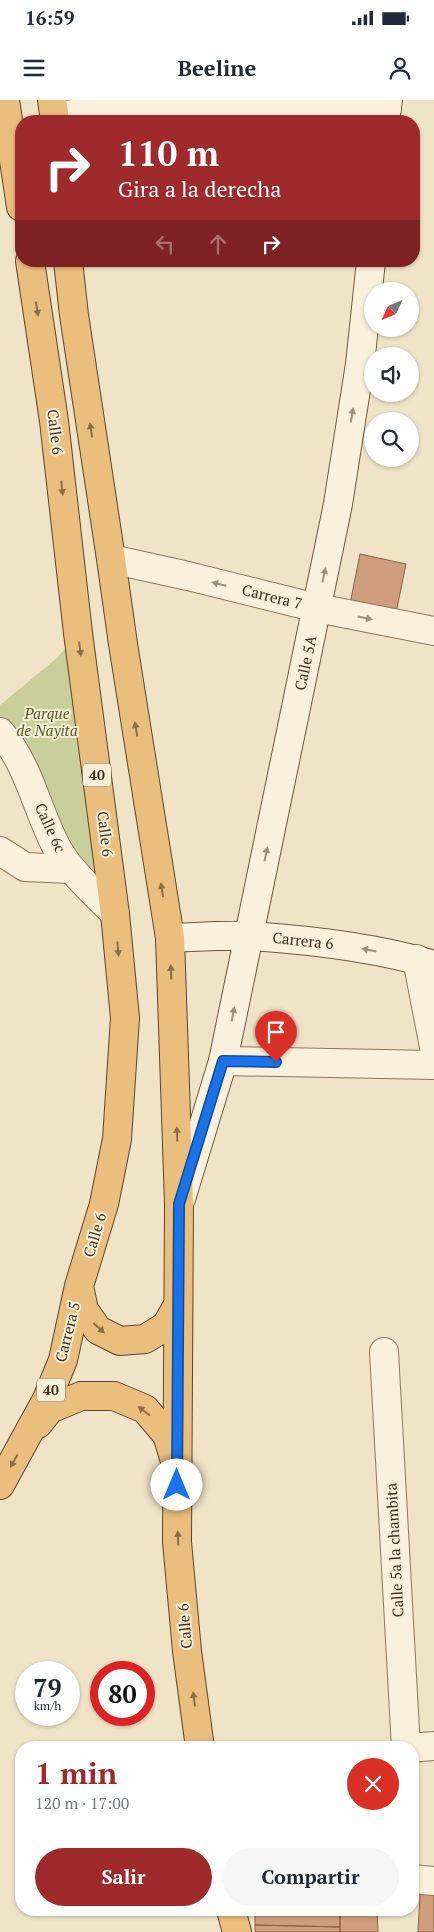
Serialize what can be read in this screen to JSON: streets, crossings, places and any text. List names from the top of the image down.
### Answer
{
  "streets": {
    "highway": ["Calle 6", "40", "Carrera 5"],
    "street": [
      "Carrera 7",
      "Calle 5A",
      "Calle 6c",
      "Carrera 6",
      "Calle 5a la chambita"
    ]
  },
  "crossings": [
    ["Calle 6", "Carrera 7"],
    ["Calle 6", "Calle 5A"],
    ["Calle 6", "Calle 6c"],
    ["Calle 6", "Carrera 6"],
    ["Calle 6", "Carrera 5"],
    ["Carrera 7", "Calle 5A"],
    ["Calle 5A", "Carrera 6"]
  ],
  "one_way": ["Calle 5A"],
  "parks": ["Parque de Nayita"],
  "north": "bottom left",
  "page": {
    "status": "16:59",
    "header": "Beeline",
    "turn": ["110 m", "Gira a la derecha"],
    "speed": "79 km/h",
    "limit": "80",
    "heading": ["1 min", "120 m · 17:00"],
    "buttons": ["Salir", "Compartir"]
  }
}
